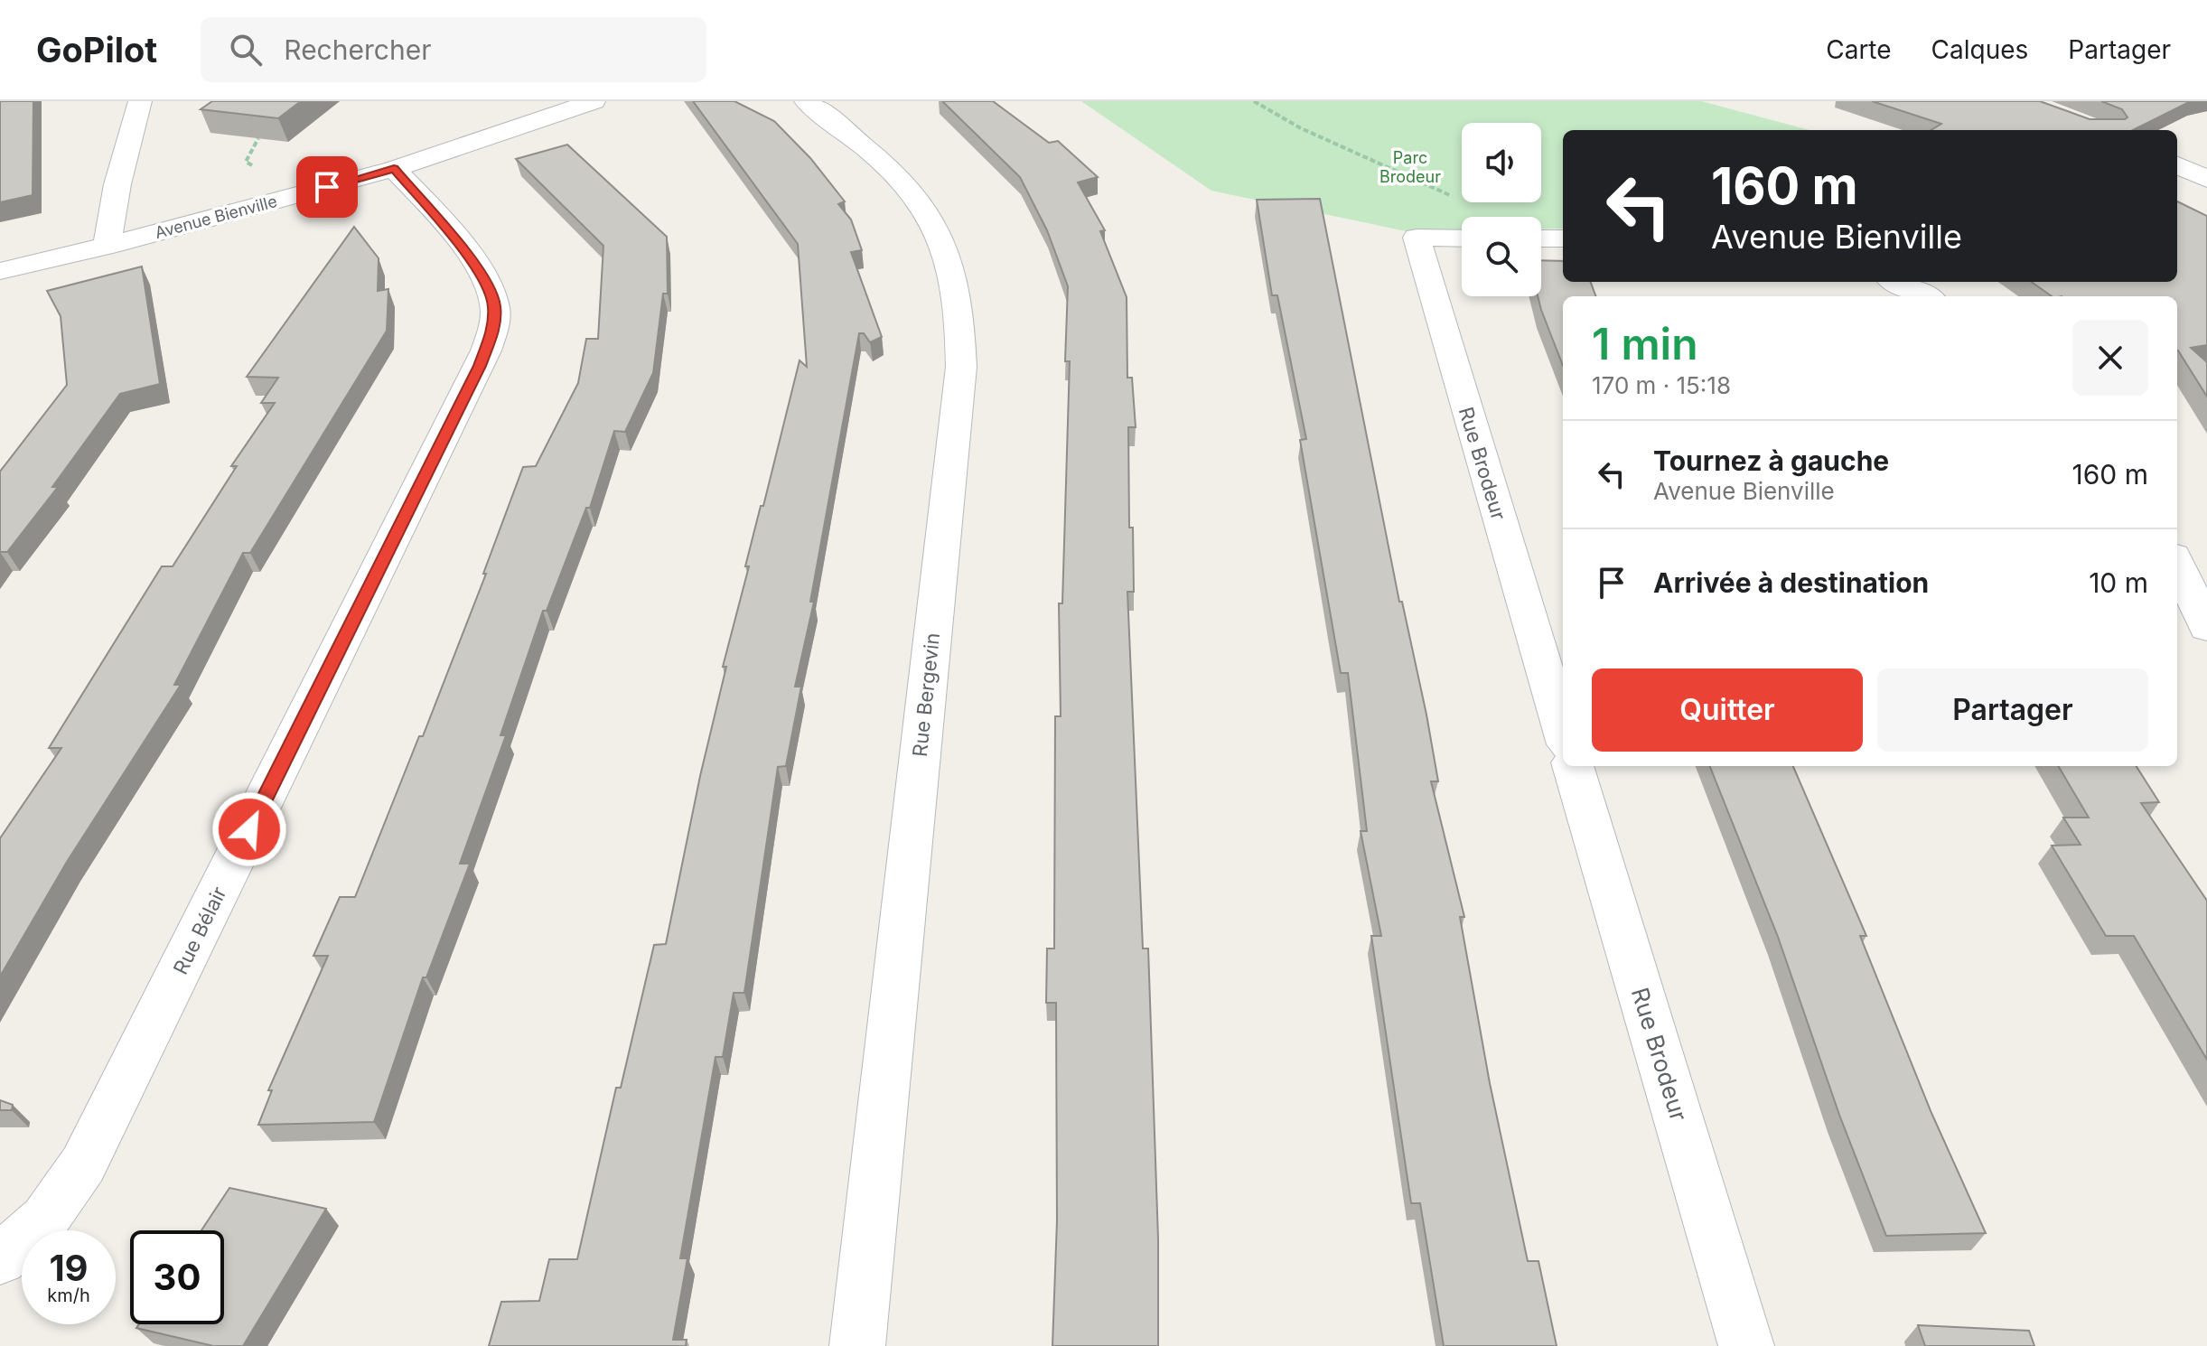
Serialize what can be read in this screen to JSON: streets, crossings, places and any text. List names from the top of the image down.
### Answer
{
  "streets": {
    "street": [
      "Avenue Bienville",
      "Rue Brodeur",
      "Rue Bergevin",
      "Rue Bélair"
    ]
  },
  "crossings": [
    ["Avenue Bienville", "Rue Bélair"]
  ],
  "parks": ["Parc Brodeur"],
  "page": {
    "header": "GoPilot",
    "search": "Rechercher",
    "nav": ["Carte", "Calques", "Partager"],
    "turn": ["160 m", "Avenue Bienville"],
    "heading": ["1 min", "170 m · 15:18"],
    "list": [
      {
        "name": "Tournez à gauche",
        "note": "Avenue Bienville",
        "value": "160 m"
      },
      {
        "name": "Arrivée à destination",
        "value": "10 m"
      }
    ],
    "buttons": ["Quitter", "Partager"],
    "speed": "19 km/h",
    "limit": "30"
  }
}
